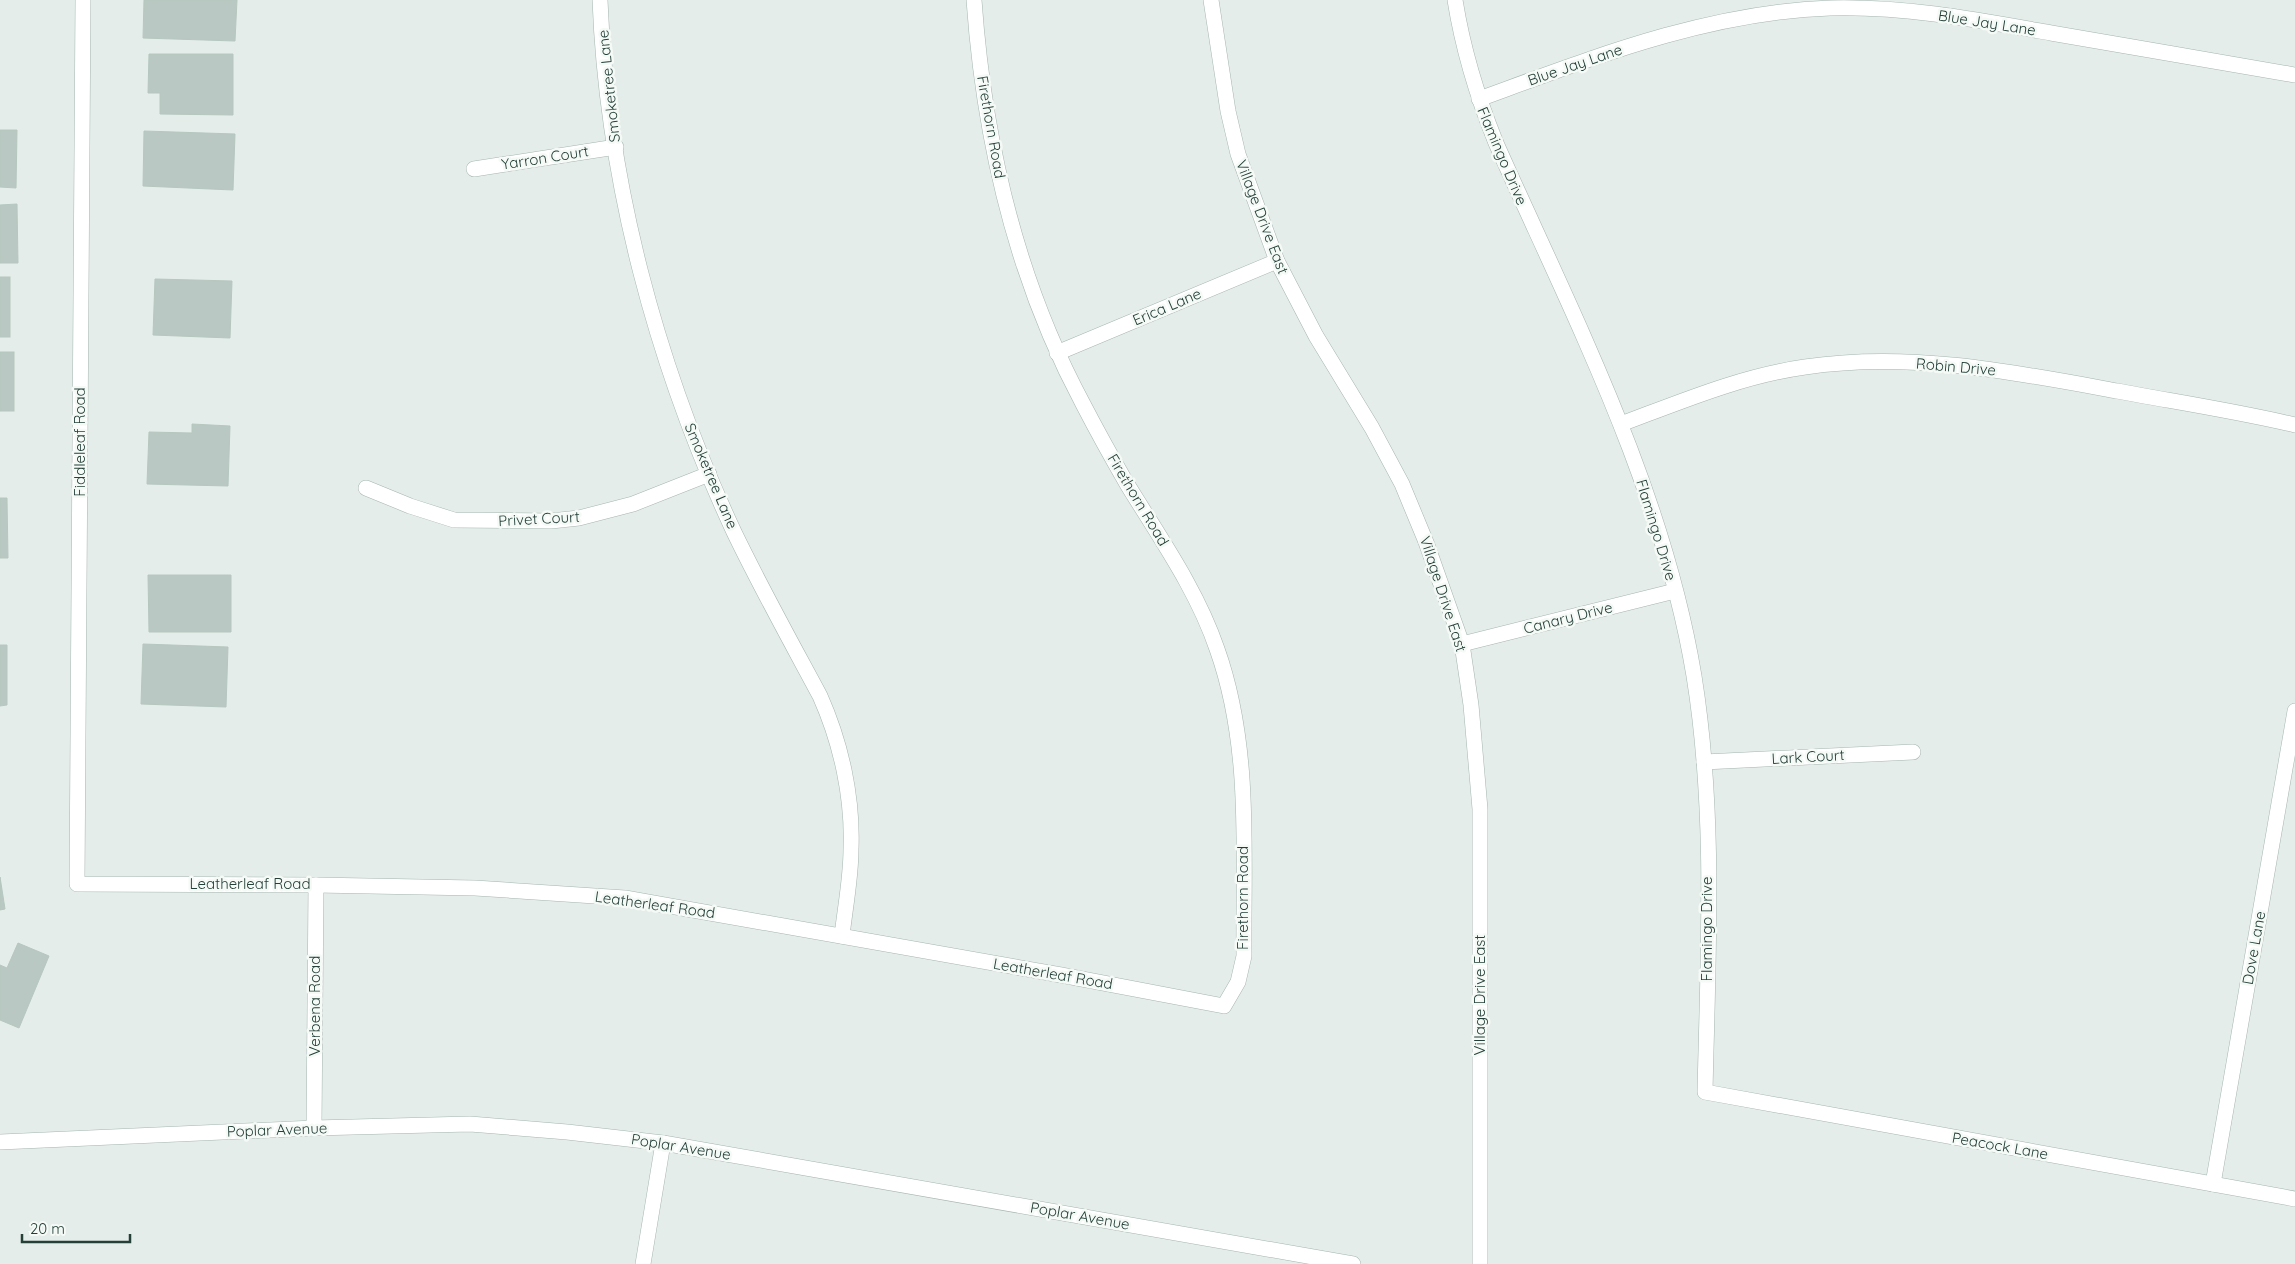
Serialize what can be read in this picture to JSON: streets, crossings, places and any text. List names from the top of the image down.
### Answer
{
  "streets": {
    "street": [
      "Blue Jay Lane",
      "Smoketree Lane",
      "Firethorn Road",
      "Flamingo Drive",
      "Yarron Court",
      "Village Drive East",
      "Erica Lane",
      "Robin Drive",
      "Fiddleleaf Road",
      "Privet Court",
      "Canary Drive",
      "Lark Court",
      "Leatherleaf Road",
      "Dove Lane",
      "Verbena Road",
      "Poplar Avenue",
      "Peacock Lane"
    ]
  },
  "crossings": [
    ["Blue Jay Lane", "Flamingo Drive"],
    ["Smoketree Lane", "Yarron Court"],
    ["Smoketree Lane", "Privet Court"],
    ["Smoketree Lane", "Leatherleaf Road"],
    ["Firethorn Road", "Erica Lane"],
    ["Firethorn Road", "Leatherleaf Road"],
    ["Flamingo Drive", "Robin Drive"],
    ["Flamingo Drive", "Canary Drive"],
    ["Flamingo Drive", "Lark Court"],
    ["Flamingo Drive", "Peacock Lane"],
    ["Village Drive East", "Erica Lane"],
    ["Village Drive East", "Canary Drive"],
    ["Fiddleleaf Road", "Leatherleaf Road"],
    ["Leatherleaf Road", "Verbena Road"],
    ["Dove Lane", "Peacock Lane"],
    ["Verbena Road", "Poplar Avenue"]
  ],
  "scale_bar": "20 m"
}
